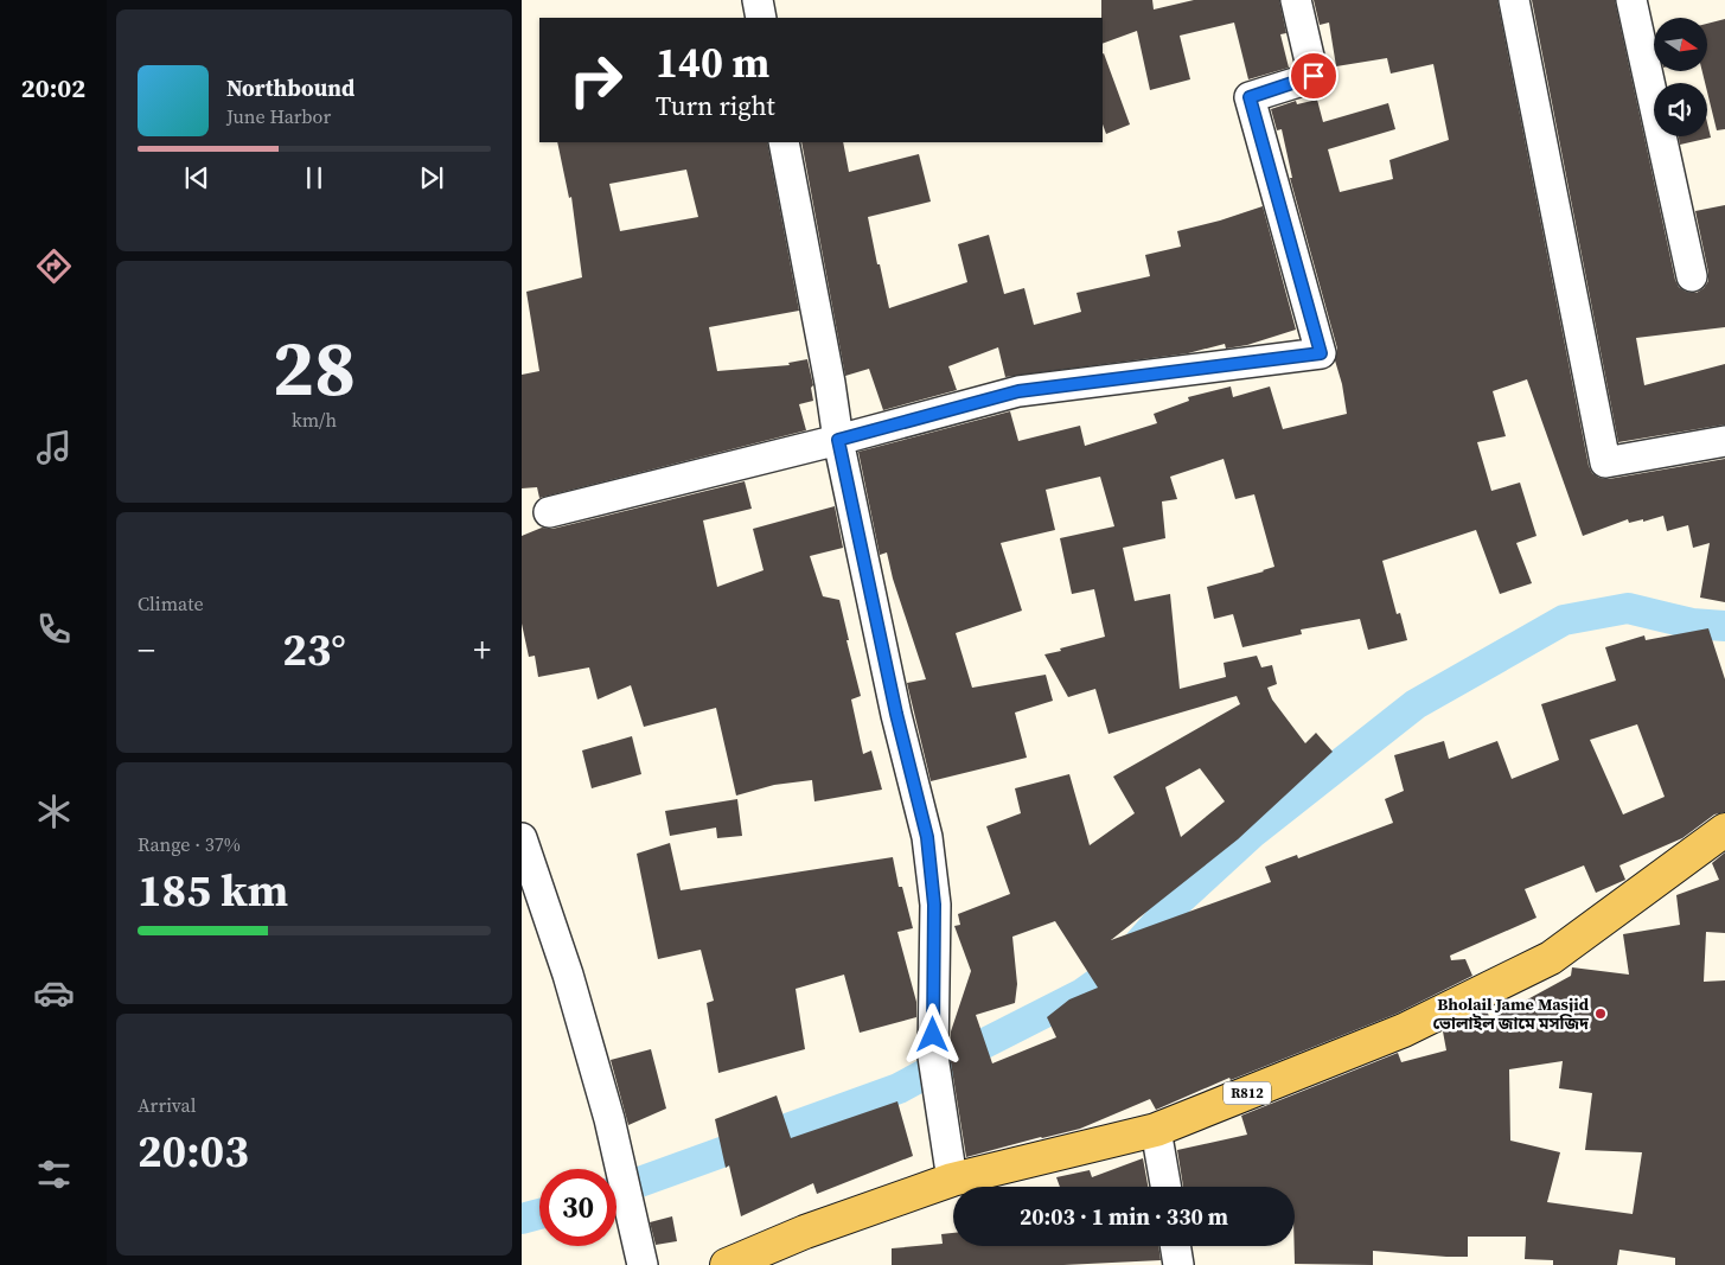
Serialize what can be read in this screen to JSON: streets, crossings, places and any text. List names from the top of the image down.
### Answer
{
  "streets": {
    "main road": ["R812"]
  },
  "places": ["Bholail Jame Masjid ভোলাইল জামে মসজিদ"],
  "north": "right",
  "page": {
    "tabs": "20:02",
    "turn": ["140 m", "Turn right"],
    "song": ["Northbound", "June Harbor"],
    "tile": [
      ["28", "km/h"],
      "Climate",
      ["Range · 37%", "185 km"],
      ["Arrival", "20:03"]
    ],
    "heat": ["−", "23°", "+"],
    "limit": "30",
    "trip": "20:03 · 1 min · 330 m"
  }
}
